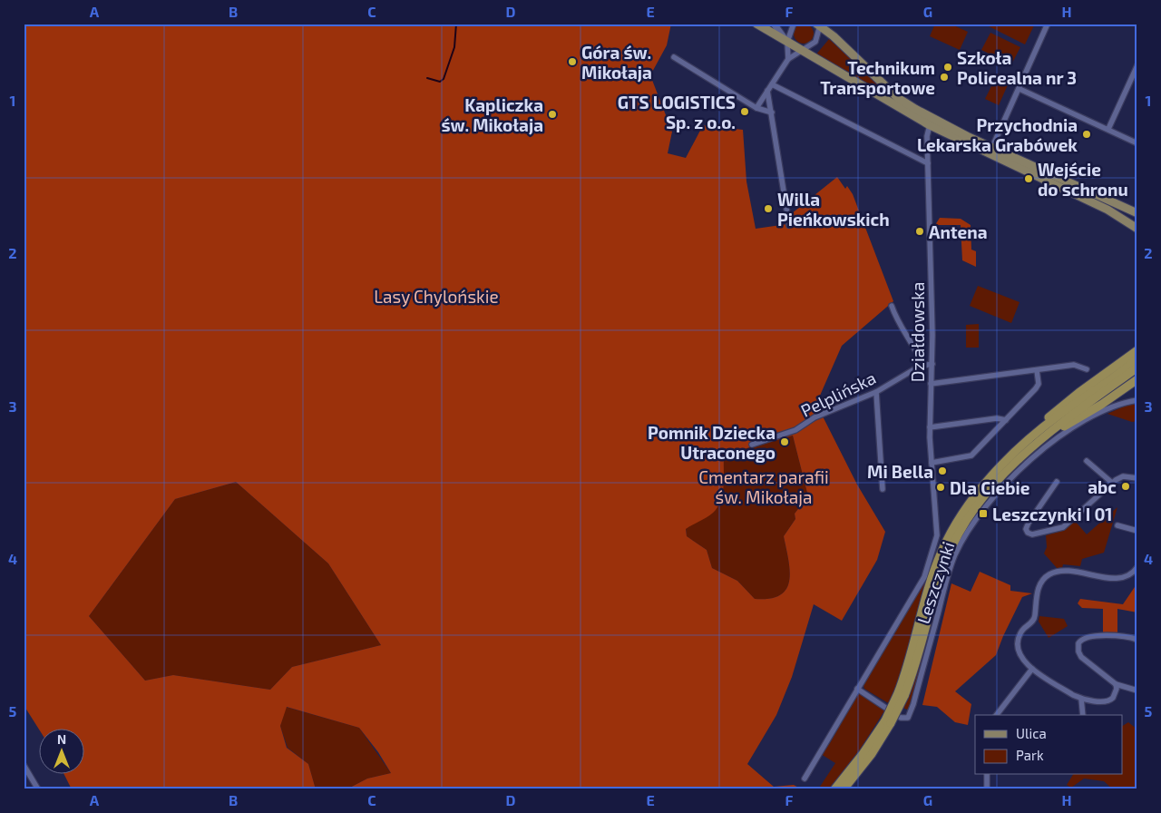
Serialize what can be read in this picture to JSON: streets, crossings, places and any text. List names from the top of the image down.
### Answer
{
  "streets": {
    "street": ["Działdowska", "Pelplińska", "Leszczynki"]
  },
  "crossings": [
    ["Działdowska", "Pelplińska"],
    ["Działdowska", "Leszczynki"]
  ],
  "parks": ["Lasy Chylońskie", "Cmentarz parafii św. Mikołaja"],
  "places": {
    "other": [
      "Góra św. Mikołaja",
      "Szkoła Policealna nr 3",
      "Technikum Transportowe",
      "GTS LOGISTICS Sp. z o.o.",
      "Kapliczka św. Mikołaja",
      "Przychodnia Lekarska Grabówek",
      "Wejście do schronu",
      "Willa Pieńkowskich",
      "Antena",
      "Pomnik Dziecka Utraconego",
      "Mi Bella",
      "abc",
      "Dla Ciebie"
    ],
    "transit": ["Leszczynki I 01"]
  },
  "legend": ["Ulica", "Park"],
  "north": "top",
  "grid": {
    "columns": [
      "A",
      "B",
      "C",
      "D",
      "E",
      "F",
      "G",
      "H"
    ],
    "rows": [
      "1",
      "2",
      "3",
      "4",
      "5"
    ]
  }
}
